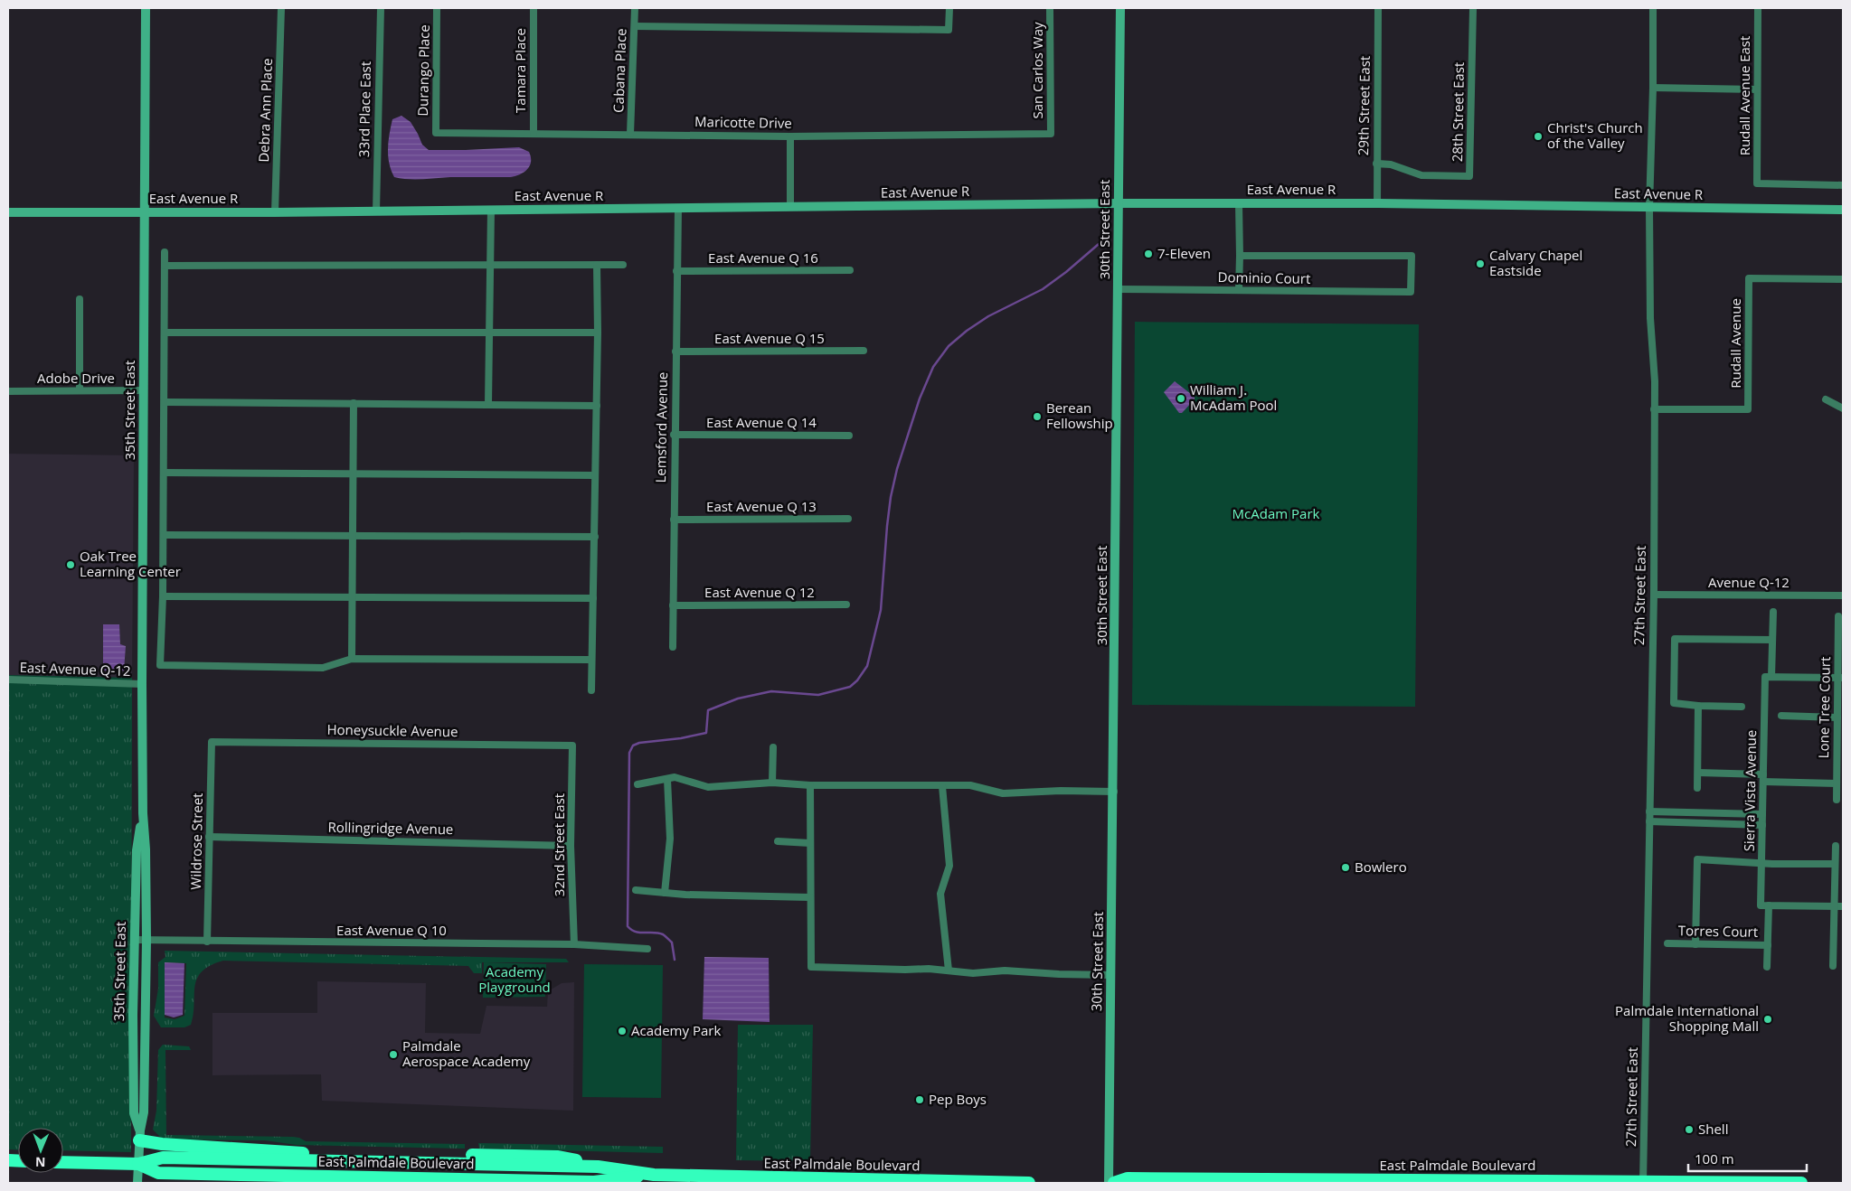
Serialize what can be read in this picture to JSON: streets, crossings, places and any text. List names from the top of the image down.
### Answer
{
  "streets": {
    "highway": ["East Palmdale Boulevard"],
    "street": [
      "Durango Place",
      "Tamara Place",
      "Cabana Place",
      "San Carlos Way",
      "Rudall Avenue East",
      "29th Street East",
      "33rd Place East",
      "Debra Ann Place",
      "28th Street East",
      "Maricotte Drive",
      "East Avenue R",
      "30th Street East",
      "East Avenue Q 16",
      "Dominio Court",
      "East Avenue Q 15",
      "Rudall Avenue",
      "Adobe Drive",
      "35th Street East",
      "East Avenue Q 14",
      "Lemsford Avenue",
      "East Avenue Q 13",
      "Avenue Q-12",
      "East Avenue Q 12",
      "27th Street East",
      "East Avenue Q-12",
      "Lone Tree Court",
      "Honeysuckle Avenue",
      "Sierra Vista Avenue",
      "Rollingridge Avenue",
      "Wildrose Street",
      "32nd Street East",
      "East Avenue Q 10",
      "Torres Court"
    ]
  },
  "crossings": [
    ["Durango Place", "Maricotte Drive"],
    ["Tamara Place", "Maricotte Drive"],
    ["Cabana Place", "Maricotte Drive"],
    ["San Carlos Way", "Maricotte Drive"],
    ["29th Street East", "28th Street East"],
    ["29th Street East", "East Avenue R"],
    ["33rd Place East", "East Avenue R"],
    ["Debra Ann Place", "East Avenue R"],
    ["East Avenue R", "30th Street East"],
    ["East Avenue R", "35th Street East"],
    ["East Avenue R", "Lemsford Avenue"],
    ["East Avenue R", "27th Street East"],
    ["30th Street East", "Dominio Court"],
    ["East Avenue Q 16", "Lemsford Avenue"],
    ["East Avenue Q 15", "Lemsford Avenue"],
    ["Rudall Avenue", "27th Street East"],
    ["Adobe Drive", "35th Street East"],
    ["35th Street East", "East Avenue Q-12"],
    ["35th Street East", "East Avenue Q 10"],
    ["35th Street East", "East Palmdale Boulevard"],
    ["East Avenue Q 14", "Lemsford Avenue"],
    ["Lemsford Avenue", "East Avenue Q 13"],
    ["Lemsford Avenue", "East Avenue Q 12"],
    ["Avenue Q-12", "27th Street East"],
    ["27th Street East", "East Palmdale Boulevard"],
    ["Honeysuckle Avenue", "Wildrose Street"],
    ["Honeysuckle Avenue", "32nd Street East"],
    ["Sierra Vista Avenue", "Torres Court"],
    ["Rollingridge Avenue", "Wildrose Street"],
    ["Rollingridge Avenue", "32nd Street East"],
    ["Wildrose Street", "East Avenue Q 10"],
    ["32nd Street East", "East Avenue Q 10"]
  ],
  "parks": ["McAdam Park", "Academy Playground"],
  "places": [
    "Christ's Church of the Valley",
    "7-Eleven",
    "Calvary Chapel Eastside",
    "William J. McAdam Pool",
    "Berean Fellowship",
    "Oak Tree Learning Center",
    "Bowlero",
    "Palmdale International Shopping Mall",
    "Academy Park",
    "Palmdale Aerospace Academy",
    "Pep Boys",
    "Shell"
  ],
  "scale_bar": "100 m",
  "north": "bottom"
}
